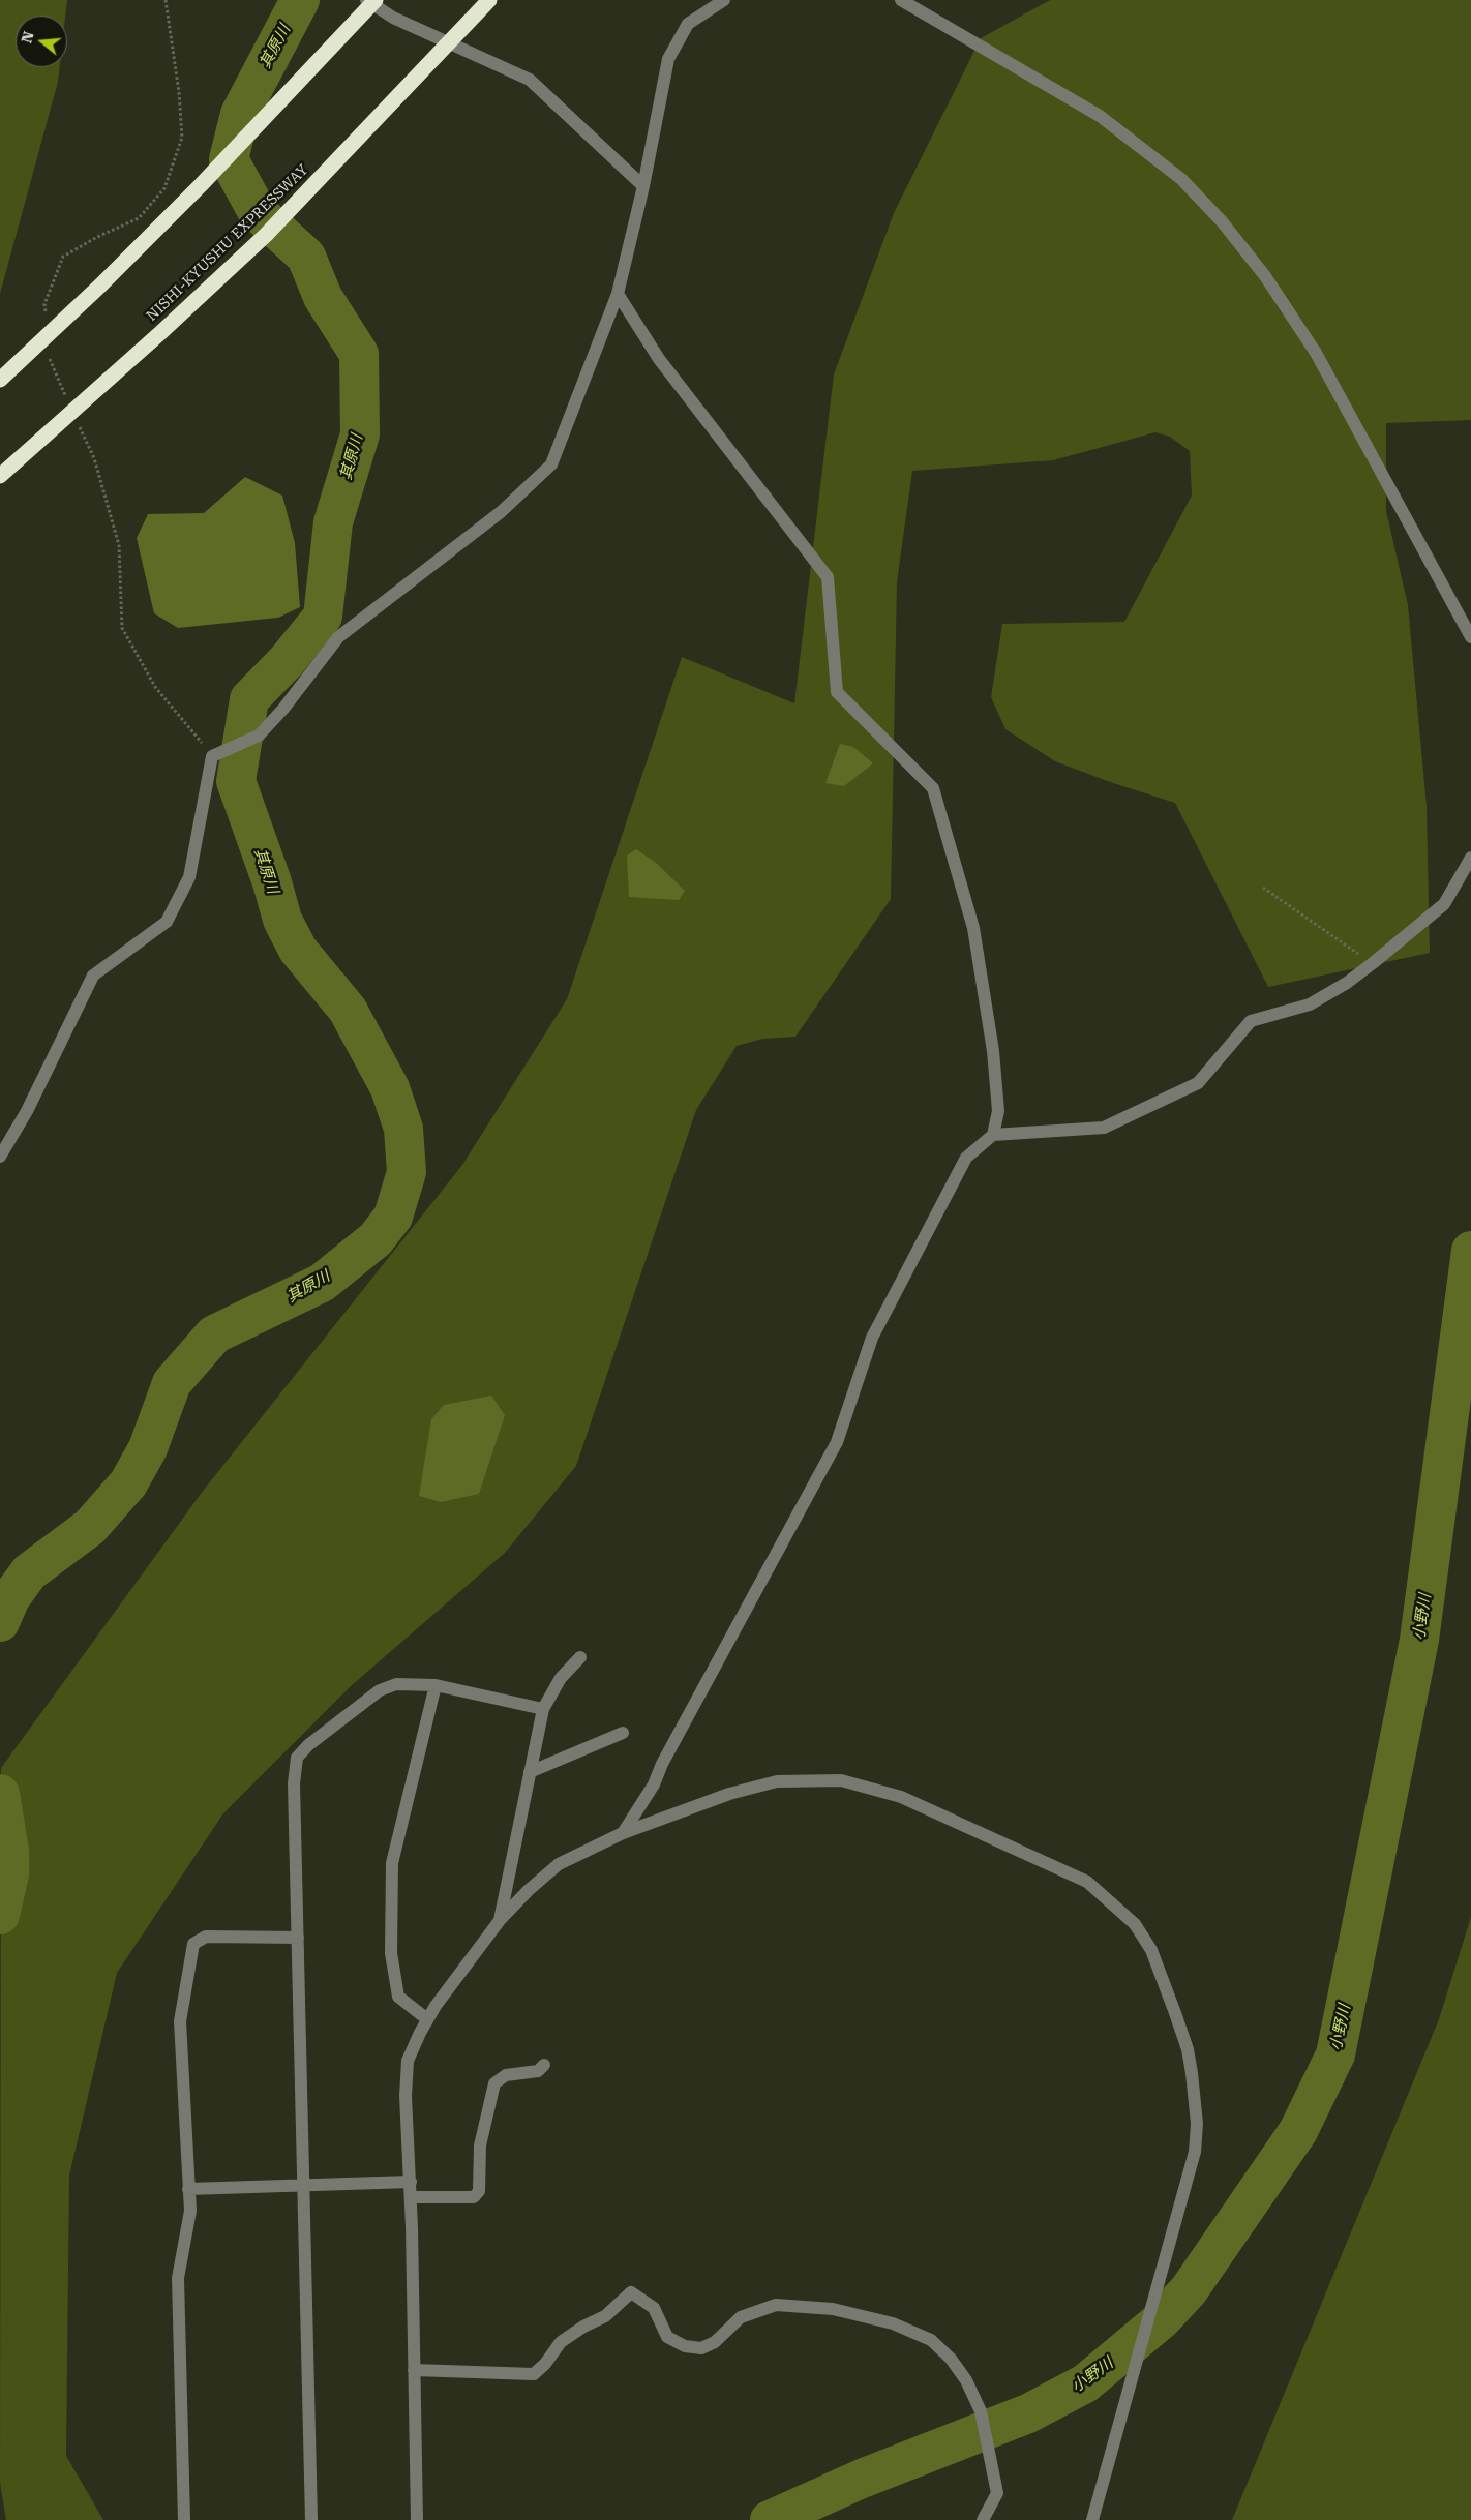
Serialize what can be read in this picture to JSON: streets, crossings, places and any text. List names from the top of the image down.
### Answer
{
  "streets": {
    "highway": ["NISHI-KYUSHU EXPRESSWAY"]
  },
  "water": ["其原川", "小野川"],
  "north": "left"
}
